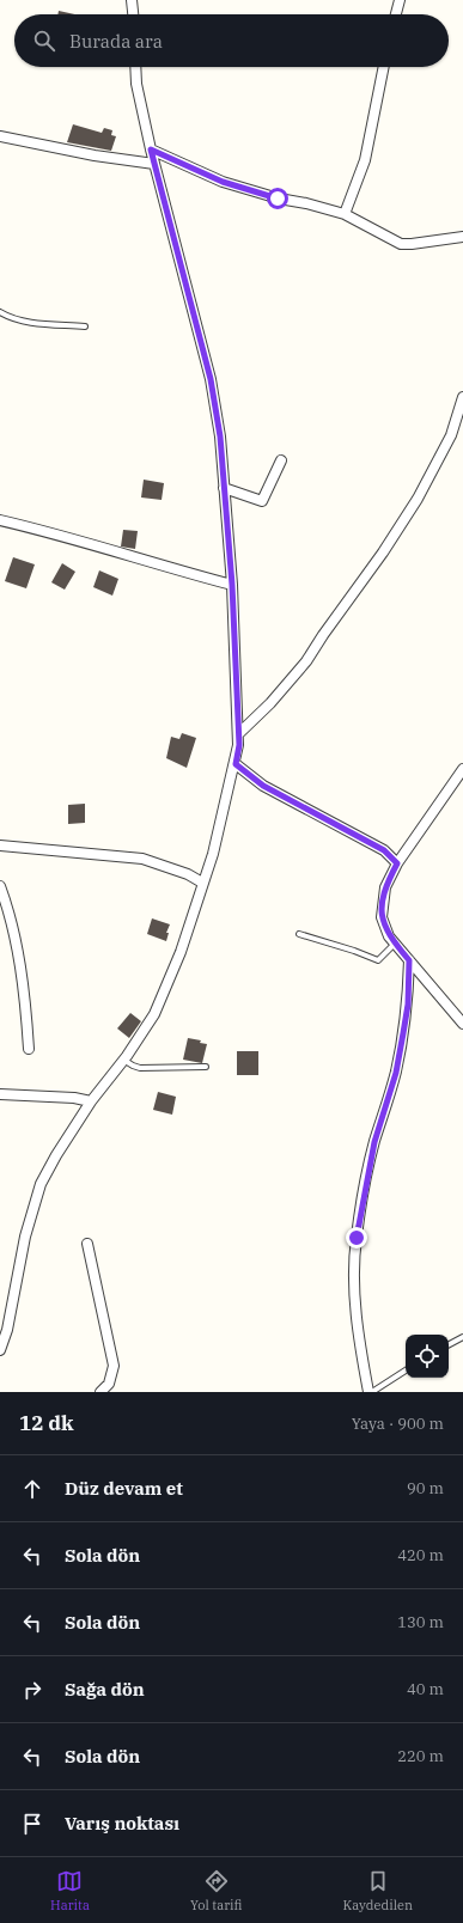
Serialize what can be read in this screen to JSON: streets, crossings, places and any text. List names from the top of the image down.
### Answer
{
  "page": {
    "search": "Burada ara",
    "heading": ["12 dk", "Yaya · 900 m"],
    "list": [
      ["Düz devam et", "90 m"],
      ["Sola dön", "420 m"],
      ["Sola dön", "130 m"],
      ["Sağa dön", "40 m"],
      ["Sola dön", "220 m"],
      "Varış noktası"
    ],
    "nav": ["Harita", "Yol tarifi", "Kaydedilen"]
  }
}
